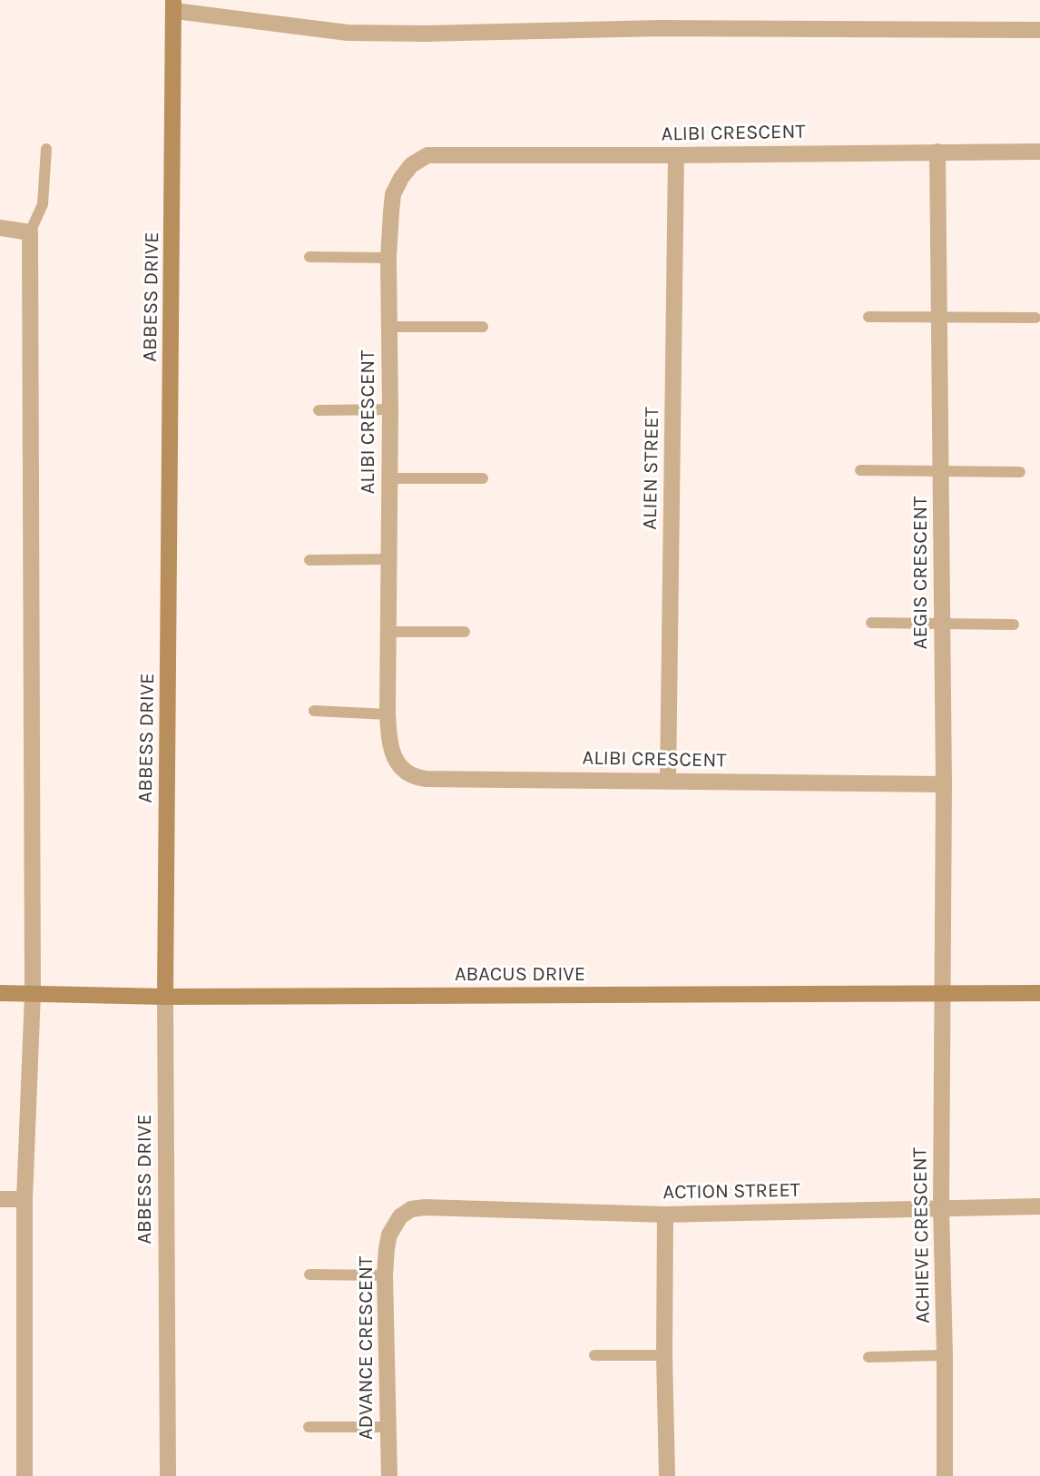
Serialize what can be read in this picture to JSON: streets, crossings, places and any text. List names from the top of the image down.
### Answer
{
  "streets": {
    "street": [
      "ALIBI CRESCENT",
      "ABBESS DRIVE",
      "ALIEN STREET",
      "AEGIS CRESCENT",
      "ABACUS DRIVE",
      "ACTION STREET",
      "ACHIEVE CRESCENT",
      "ADVANCE CRESCENT"
    ]
  },
  "crossings": [
    ["ALIBI CRESCENT", "ALIEN STREET"],
    ["ALIBI CRESCENT", "AEGIS CRESCENT"],
    ["ABBESS DRIVE", "ABACUS DRIVE"],
    ["AEGIS CRESCENT", "ABACUS DRIVE"],
    ["AEGIS CRESCENT", "ACHIEVE CRESCENT"],
    ["ABACUS DRIVE", "ACHIEVE CRESCENT"],
    ["ACTION STREET", "ACHIEVE CRESCENT"],
    ["ACTION STREET", "ADVANCE CRESCENT"]
  ]
}
